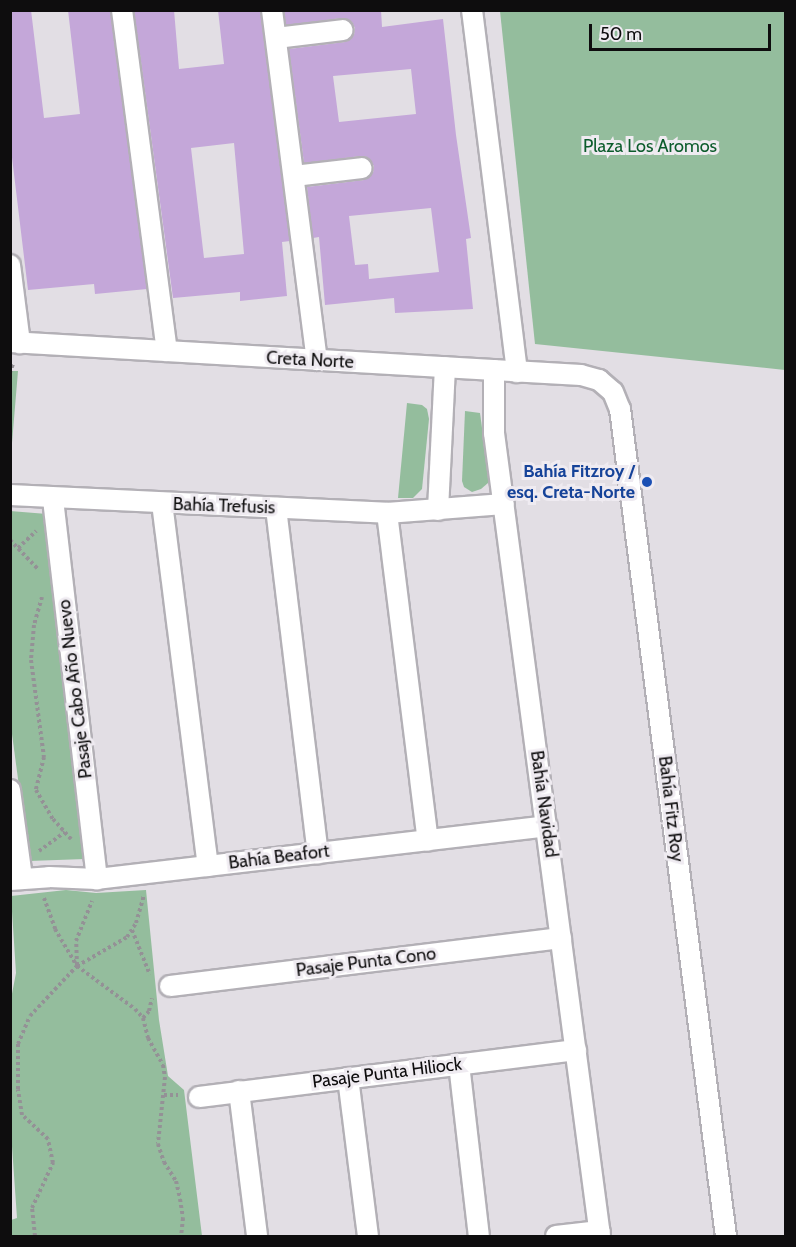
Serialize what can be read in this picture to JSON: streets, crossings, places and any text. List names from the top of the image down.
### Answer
{
  "streets": {
    "street": [
      "Creta Norte",
      "Bahía Trefusis",
      "Pasaje Cabo Año Nuevo",
      "Bahía Navidad",
      "Bahía Fitz Roy",
      "Bahía Beafort",
      "Pasaje Punta Cono",
      "Pasaje Punta Hiliock"
    ]
  },
  "crossings": [
    ["Creta Norte", "Bahía Navidad"],
    ["Creta Norte", "Bahía Fitz Roy"],
    ["Bahía Trefusis", "Pasaje Cabo Año Nuevo"],
    ["Bahía Trefusis", "Bahía Navidad"],
    ["Pasaje Cabo Año Nuevo", "Bahía Beafort"],
    ["Bahía Navidad", "Bahía Beafort"],
    ["Bahía Navidad", "Pasaje Punta Cono"],
    ["Bahía Navidad", "Pasaje Punta Hiliock"]
  ],
  "parks": ["Plaza Los Aromos"],
  "places": ["Bahía Fitzroy / esq. Creta-Norte"],
  "scale_bar": "50 m"
}
